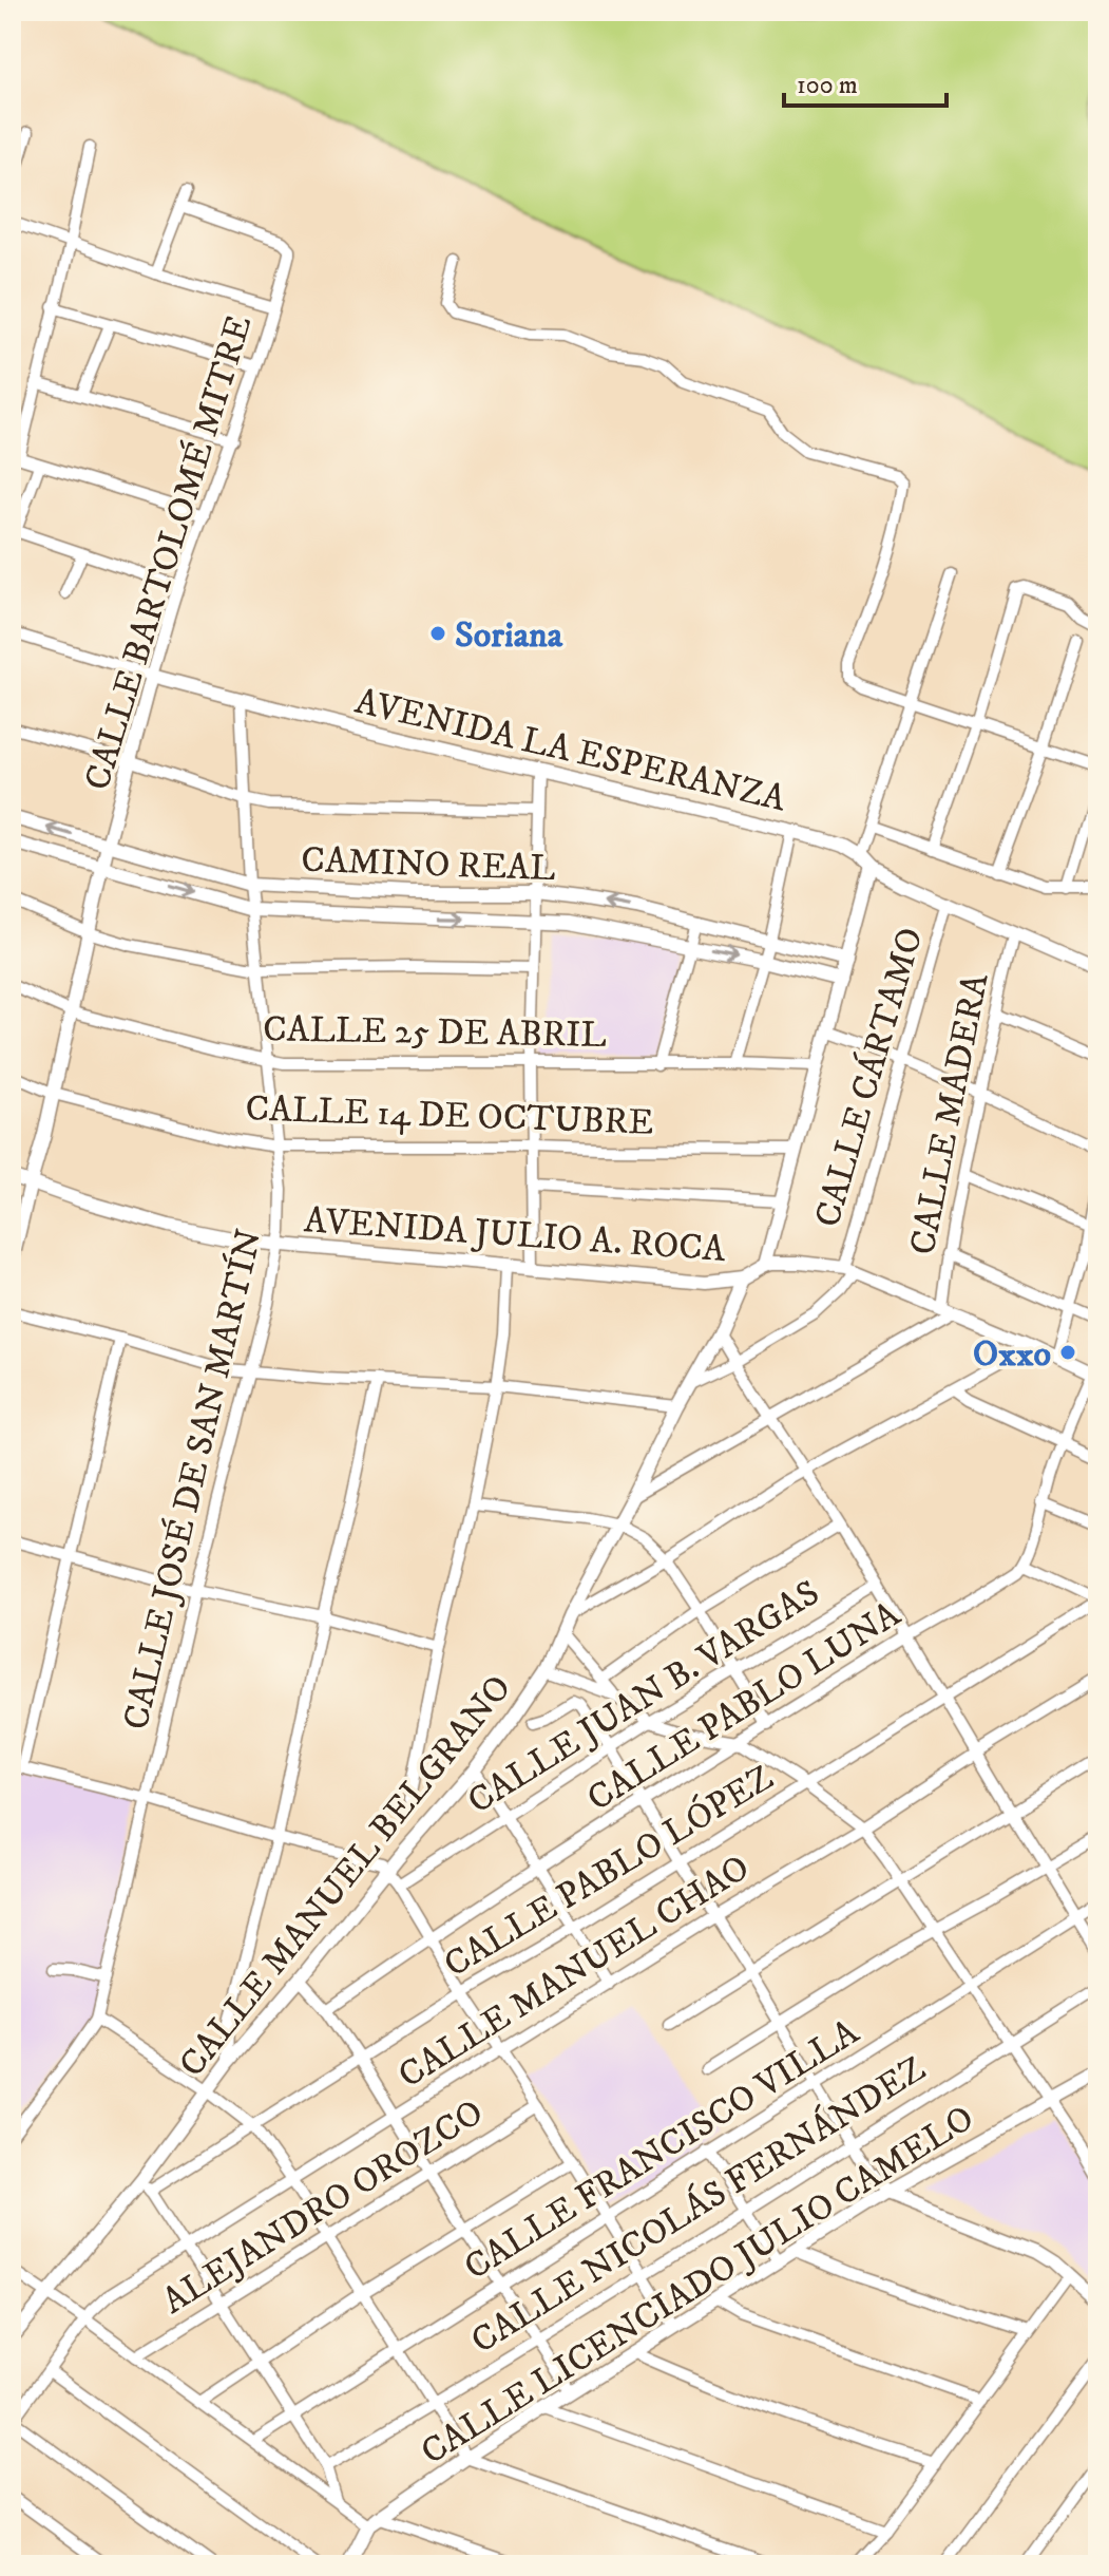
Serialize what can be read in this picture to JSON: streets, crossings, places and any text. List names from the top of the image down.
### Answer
{
  "streets": {
    "street": [
      "CALLE BARTOLOMÉ MITRE",
      "AVENIDA LA ESPERANZA",
      "CAMINO REAL",
      "CALLE 25 DE ABRIL",
      "CALLE CÁRTAMO",
      "CALLE 14 DE OCTUBRE",
      "CALLE MADERA",
      "AVENIDA JULIO A. ROCA",
      "CALLE JOSÉ DE SAN MARTÍN",
      "CALLE JUAN B. VARGAS",
      "CALLE PABLO LUNA",
      "CALLE PABLO LÓPEZ",
      "CALLE MANUEL BELGRANO",
      "CALLE MANUEL CHAO",
      "CALLE FRANCISCO VILLA",
      "CALLE NICOLÁS FERNÁNDEZ",
      "ALEJANDRO OROZCO",
      "CALLE LICENCIADO JULIO CAMELO"
    ]
  },
  "crossings": [
    ["CALLE BARTOLOMÉ MITRE", "AVENIDA LA ESPERANZA"],
    ["CALLE BARTOLOMÉ MITRE", "CAMINO REAL"],
    ["CALLE BARTOLOMÉ MITRE", "CALLE 25 DE ABRIL"],
    ["CALLE BARTOLOMÉ MITRE", "CALLE 14 DE OCTUBRE"],
    ["CALLE BARTOLOMÉ MITRE", "AVENIDA JULIO A. ROCA"],
    ["AVENIDA LA ESPERANZA", "CALLE CÁRTAMO"],
    ["AVENIDA LA ESPERANZA", "CALLE MADERA"],
    ["AVENIDA LA ESPERANZA", "CALLE JOSÉ DE SAN MARTÍN"],
    ["CAMINO REAL", "CALLE JOSÉ DE SAN MARTÍN"],
    ["CALLE 25 DE ABRIL", "CALLE JOSÉ DE SAN MARTÍN"],
    ["CALLE CÁRTAMO", "AVENIDA JULIO A. ROCA"],
    ["CALLE 14 DE OCTUBRE", "CALLE JOSÉ DE SAN MARTÍN"],
    ["CALLE MADERA", "AVENIDA JULIO A. ROCA"],
    ["AVENIDA JULIO A. ROCA", "CALLE JOSÉ DE SAN MARTÍN"],
    ["AVENIDA JULIO A. ROCA", "CALLE MANUEL BELGRANO"],
    ["CALLE PABLO LÓPEZ", "CALLE MANUEL BELGRANO"]
  ],
  "places": ["Soriana", "Oxxo"],
  "scale_bar": "100 m"
}
